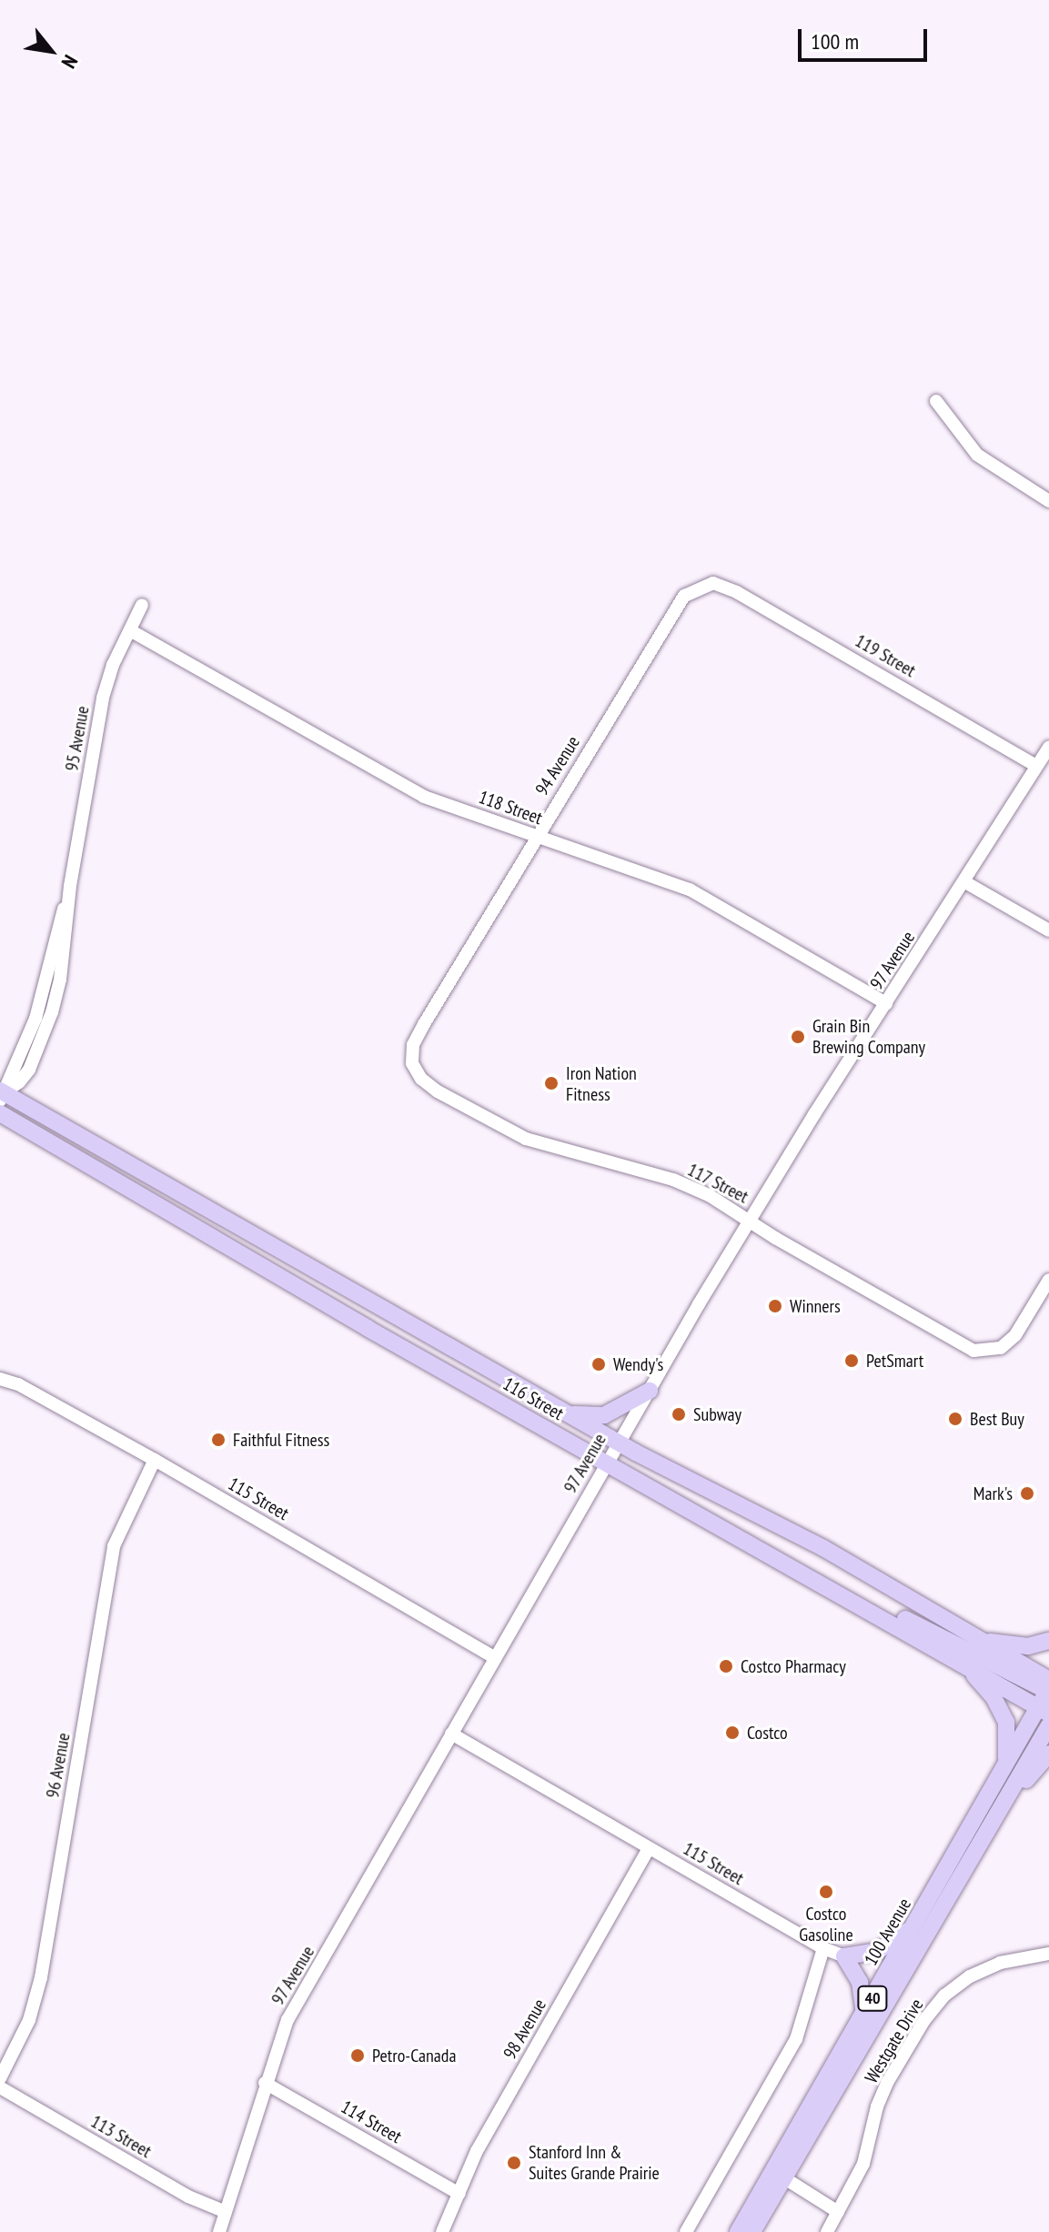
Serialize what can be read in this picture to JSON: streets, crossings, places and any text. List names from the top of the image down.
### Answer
{
  "streets": {
    "main road": ["116 Street", "100 Avenue", "40"],
    "street": [
      "119 Street",
      "95 Avenue",
      "94 Avenue",
      "118 Street",
      "97 Avenue",
      "117 Street",
      "115 Street",
      "96 Avenue",
      "98 Avenue",
      "Westgate Drive",
      "114 Street",
      "113 Street"
    ]
  },
  "crossings": [
    ["119 Street", "94 Avenue"],
    ["119 Street", "97 Avenue"],
    ["95 Avenue", "118 Street"],
    ["95 Avenue", "116 Street"],
    ["94 Avenue", "118 Street"],
    ["94 Avenue", "117 Street"],
    ["118 Street", "97 Avenue"],
    ["97 Avenue", "117 Street"],
    ["97 Avenue", "116 Street"],
    ["97 Avenue", "115 Street"],
    ["97 Avenue", "114 Street"],
    ["97 Avenue", "113 Street"],
    ["116 Street", "100 Avenue"],
    ["115 Street", "96 Avenue"],
    ["115 Street", "98 Avenue"],
    ["98 Avenue", "114 Street"]
  ],
  "places": [
    "Grain Bin Brewing Company",
    "Iron Nation Fitness",
    "Winners",
    "PetSmart",
    "Wendy's",
    "Subway",
    "Best Buy",
    "Faithful Fitness",
    "Mark's",
    "Costco Pharmacy",
    "Costco",
    "Costco Gasoline",
    "Petro-Canada",
    "Stanford Inn & Suites Grande Prairie"
  ],
  "scale_bar": "100 m",
  "north": "bottom right"
}
